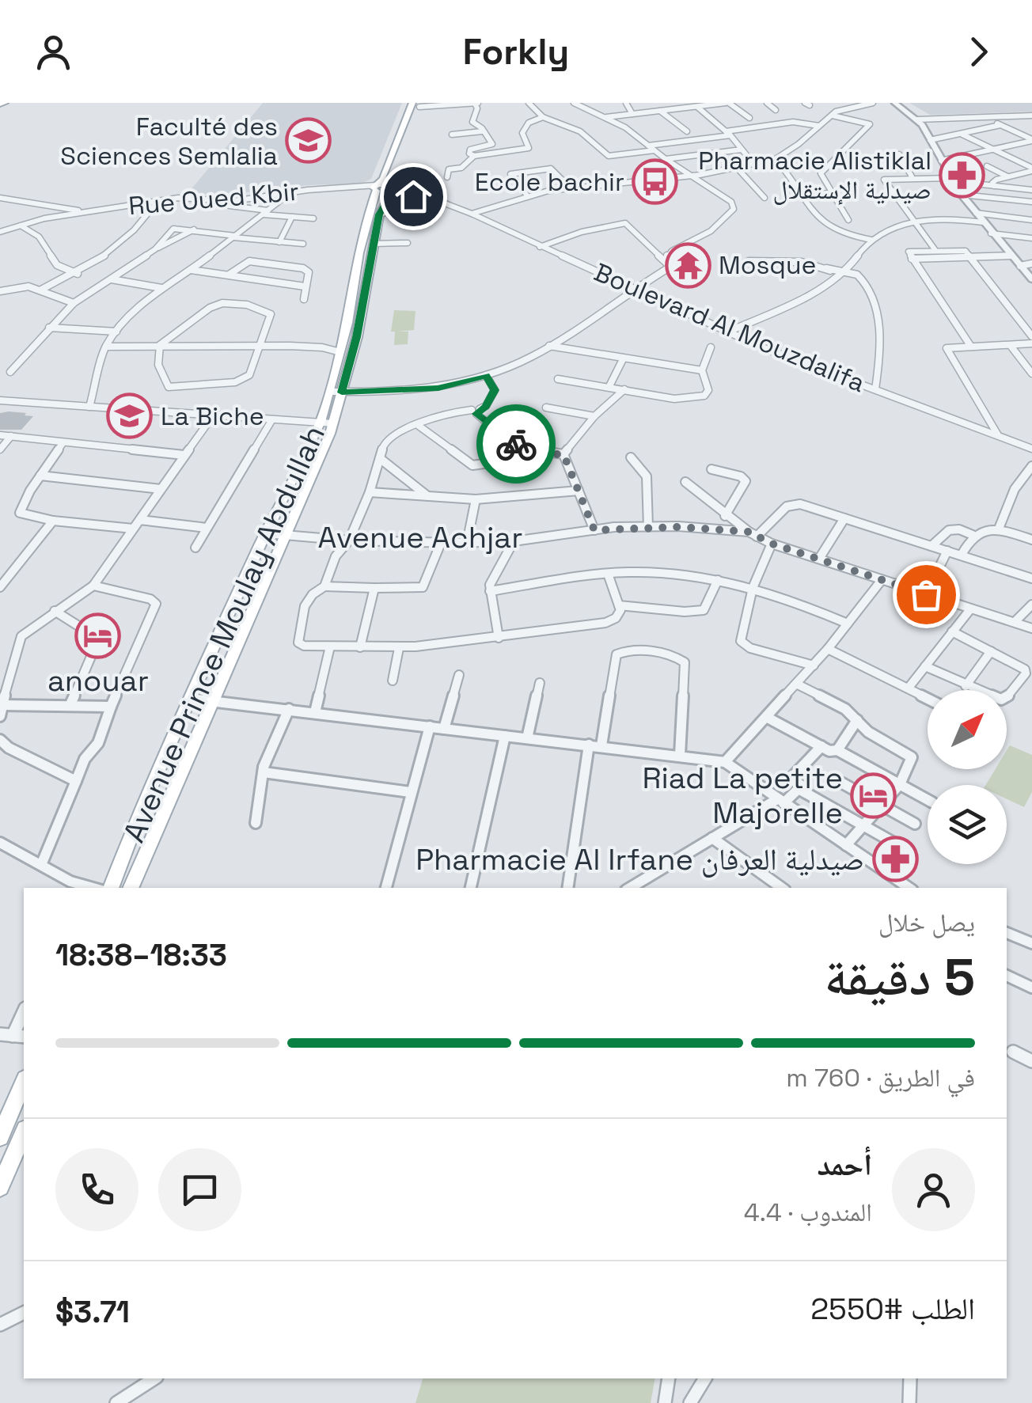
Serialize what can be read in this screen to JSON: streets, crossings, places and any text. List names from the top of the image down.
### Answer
{
  "streets": {
    "main road": ["Avenue Prince Moulay Abdullah"],
    "street": ["Rue Oued Kbir", "Boulevard Al Mouzdalifa", "Avenue Achjar"]
  },
  "crossings": [
    ["Rue Oued Kbir", "Avenue Prince Moulay Abdullah"],
    ["Boulevard Al Mouzdalifa", "Avenue Prince Moulay Abdullah"],
    ["Avenue Achjar", "Avenue Prince Moulay Abdullah"]
  ],
  "places": {
    "school or university": ["Faculté des Sciences Semlalia", "La Biche"],
    "pharmacy": ["Pharmacie Alistiklal صيدلية الإستقلال", "Pharmacie Al Irfane صيدلية العرفان"],
    "bus stop": ["Ecole bachir"],
    "temple": ["Mosque"],
    "hotel": ["anouar", "Riad La petite Majorelle"]
  },
  "north": "top right",
  "page": {
    "header": "Forkly",
    "heading": ["5 دقيقة", "يصل خلال", "18:33–18:38"],
    "panel": [
      "أحمد",
      "المندوب · 4.4",
      "الطلب #2550",
      "$3.71"
    ],
    "bar": "في الطريق · 760 m"
  }
}
